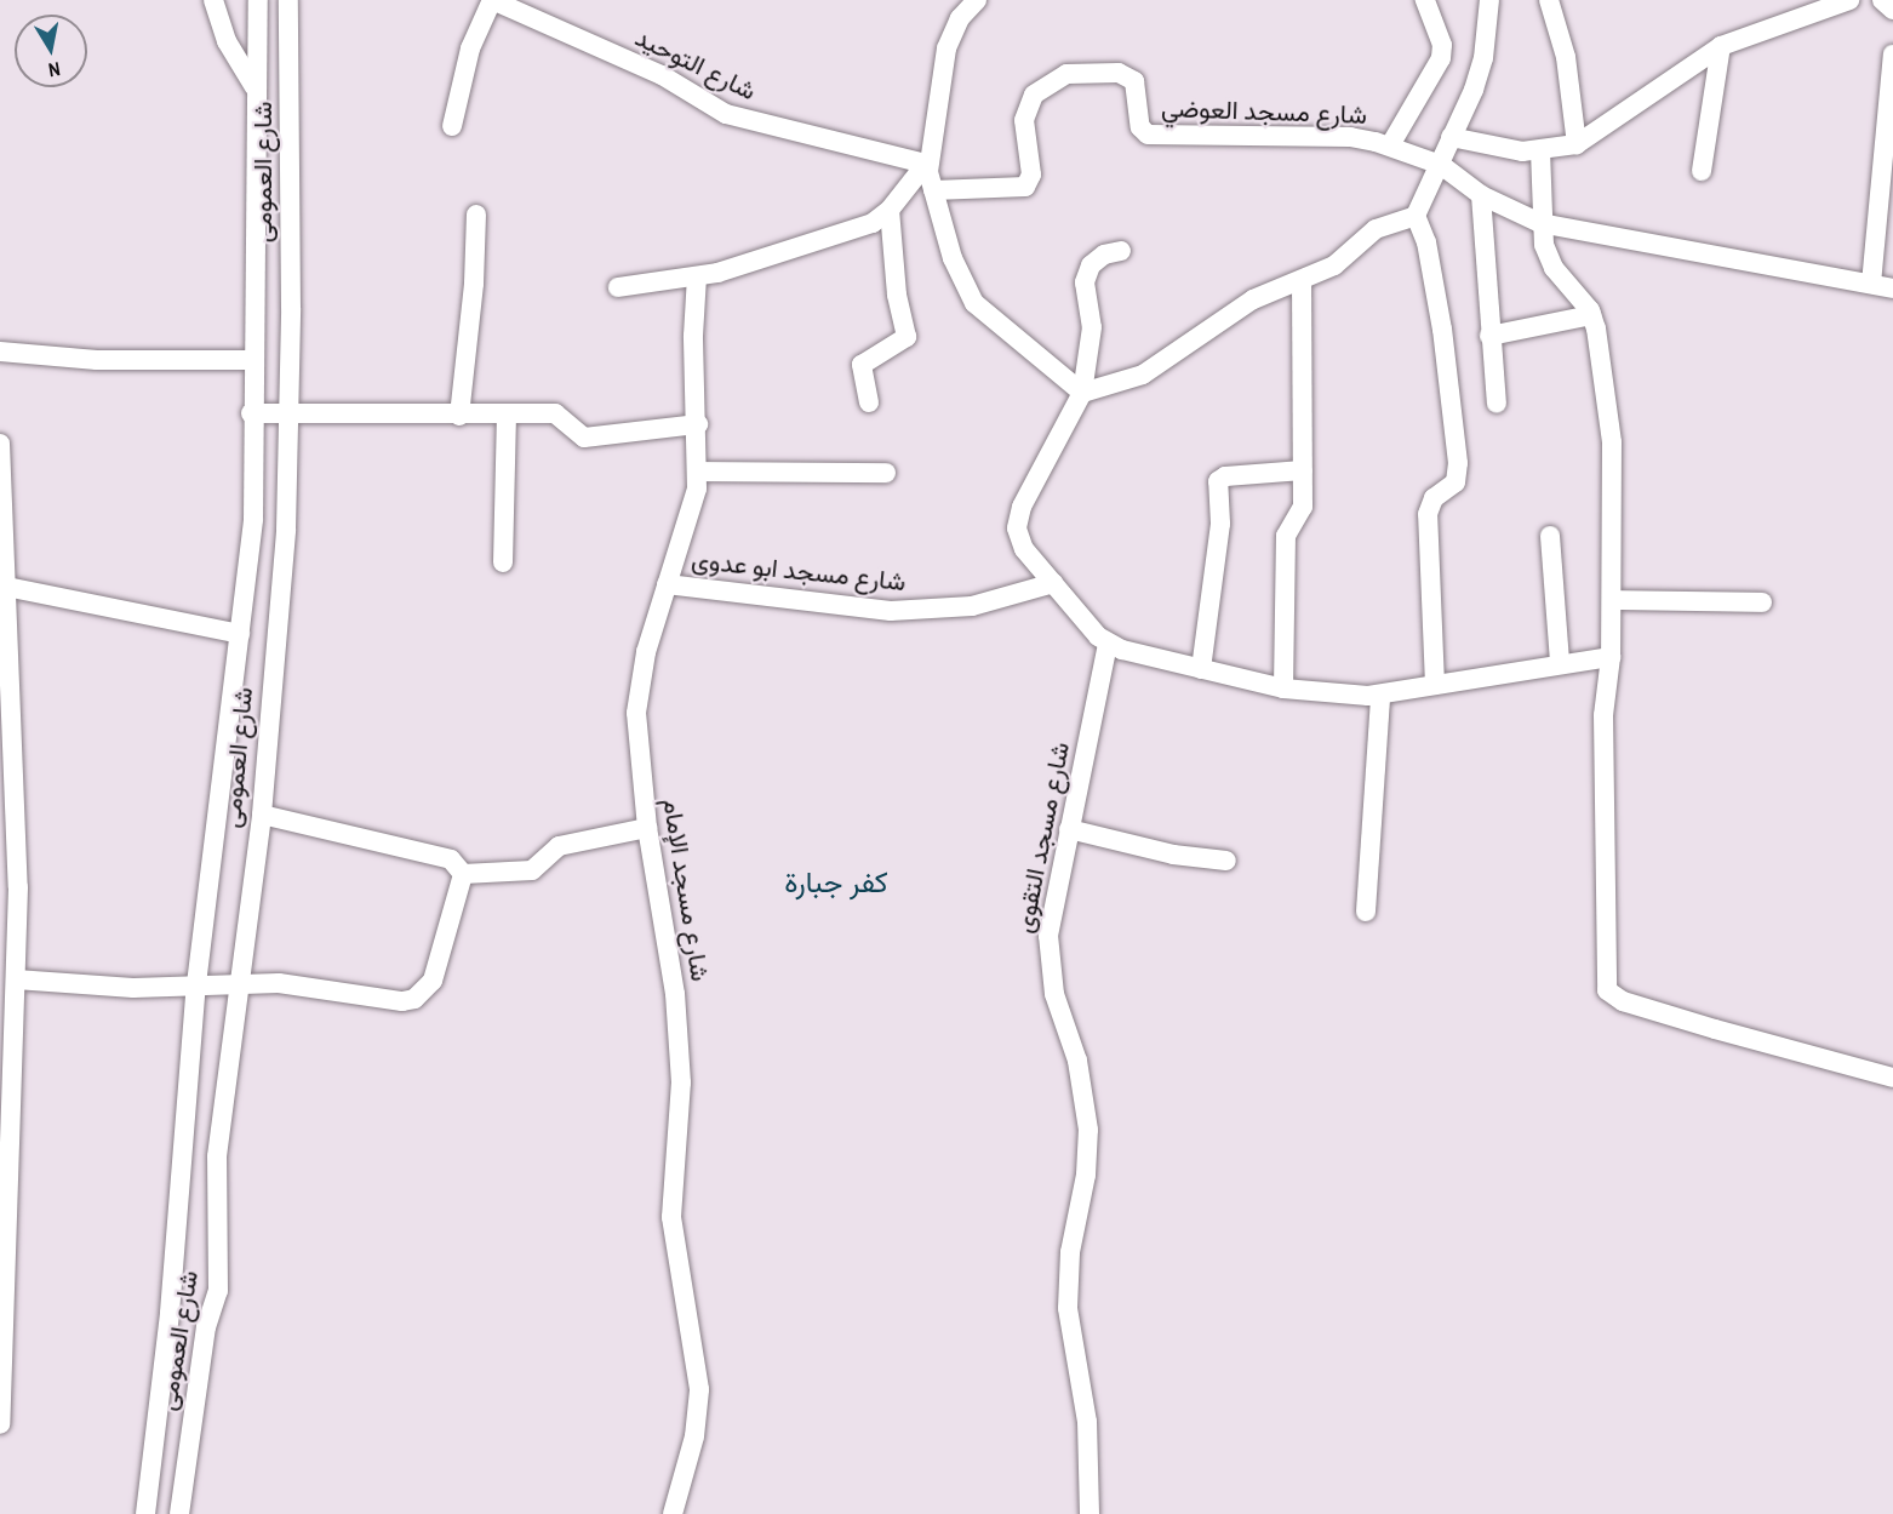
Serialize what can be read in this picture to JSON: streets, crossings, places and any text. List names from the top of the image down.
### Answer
{
  "streets": {
    "street": [
      "شارع التوحيد",
      "شارع مسجد العوضي",
      "شارع العمومى",
      "شارع مسجد ابو عدوى",
      "شارع مسجد التقوى",
      "شارع مسجد الإمام"
    ]
  },
  "crossings": [
    ["شارع مسجد ابو عدوى", "شارع مسجد الإمام"]
  ],
  "districts": ["كفر جبارة"],
  "north": "bottom"
}
